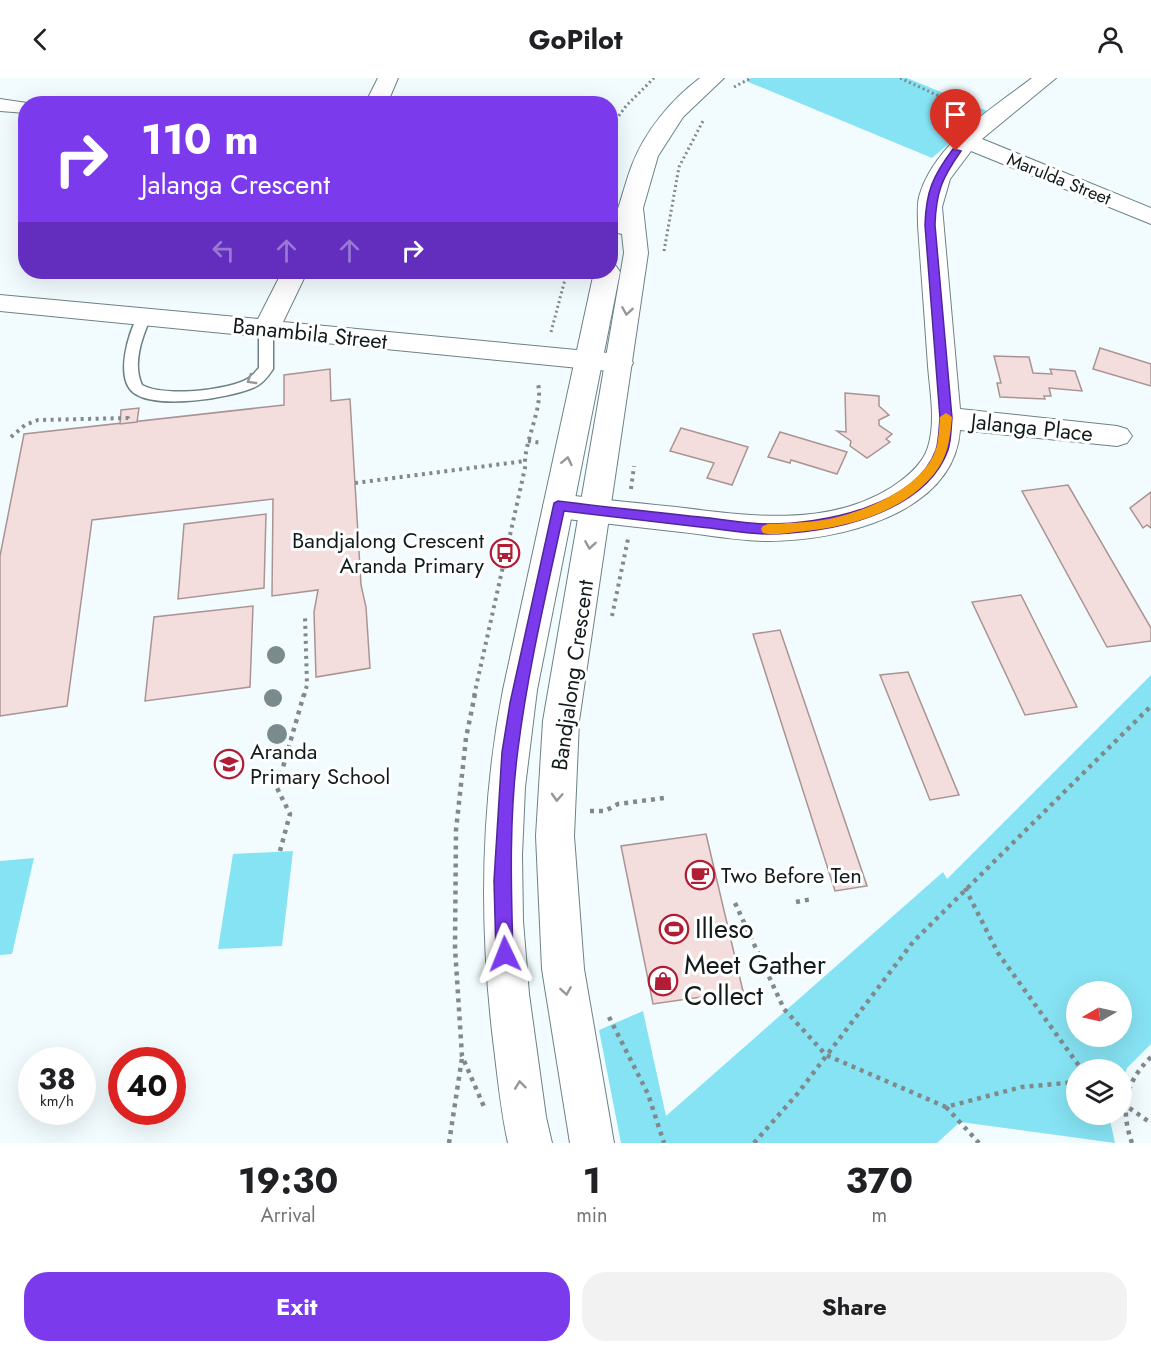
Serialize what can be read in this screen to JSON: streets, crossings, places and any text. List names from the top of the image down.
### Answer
{
  "streets": {
    "street": [
      "Marulda Street",
      "Banambila Street",
      "Jalanga Place",
      "Bandjalong Crescent"
    ]
  },
  "crossings": [
    ["Banambila Street", "Bandjalong Crescent"]
  ],
  "places": {
    "bus stop": ["Bandjalong Crescent Aranda Primary"],
    "school or university": ["Aranda Primary School"],
    "cafe": ["Two Before Ten"],
    "sports": ["Illeso"],
    "shop": ["Meet Gather Collect"]
  },
  "north": "left",
  "page": {
    "header": "GoPilot",
    "turn": ["110 m", "Jalanga Crescent"],
    "speed": "38 km/h",
    "limit": "40",
    "eta": [
      "19:30",
      "Arrival",
      "1",
      "min",
      "370",
      "m"
    ],
    "buttons": ["Exit", "Share"]
  }
}
